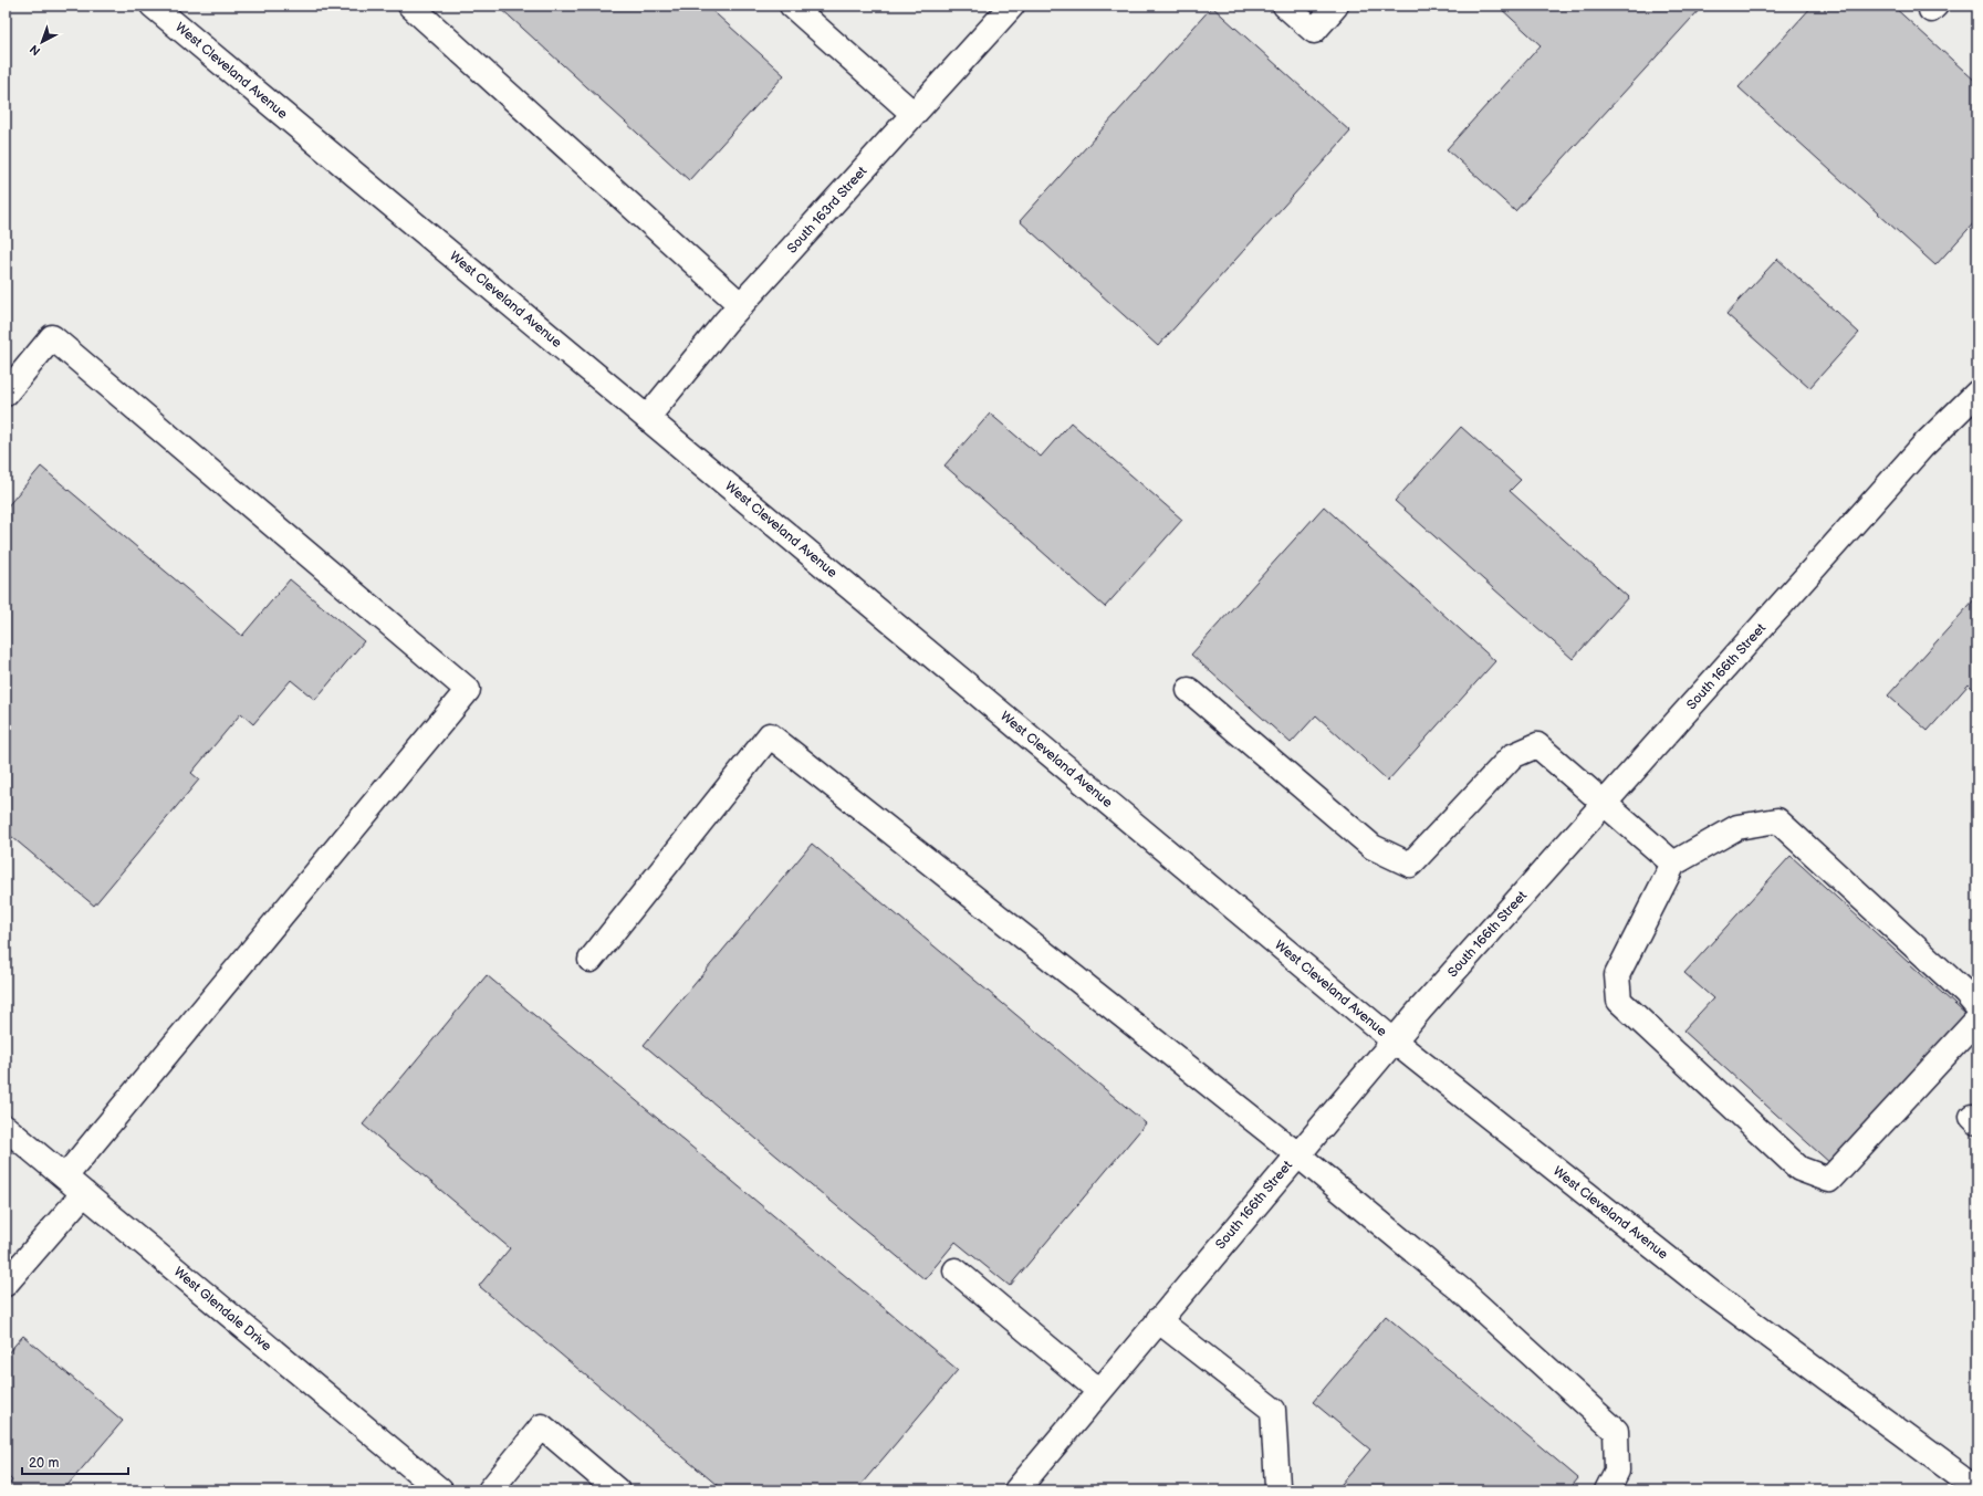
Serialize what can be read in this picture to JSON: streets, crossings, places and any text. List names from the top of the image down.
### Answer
{
  "streets": {
    "street": [
      "West Cleveland Avenue",
      "South 163rd Street",
      "South 166th Street",
      "West Glendale Drive"
    ]
  },
  "crossings": [
    ["West Cleveland Avenue", "South 163rd Street"],
    ["West Cleveland Avenue", "South 166th Street"]
  ],
  "scale_bar": "20 m",
  "north": "bottom left"
}
